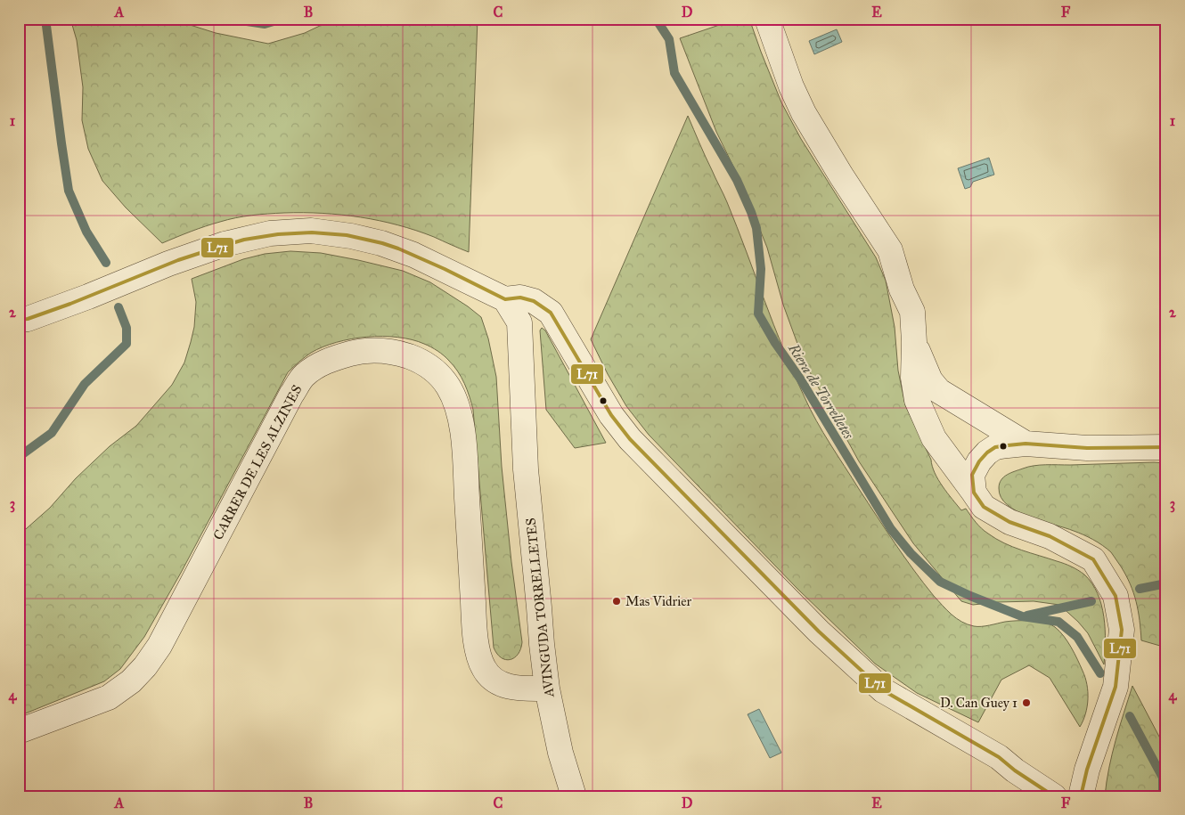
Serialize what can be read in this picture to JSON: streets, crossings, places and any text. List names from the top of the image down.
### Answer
{
  "streets": {
    "street": ["CARRER DE LES ALZINES", "AVINGUDA TORRELLETES"]
  },
  "crossings": [
    ["CARRER DE LES ALZINES", "AVINGUDA TORRELLETES"]
  ],
  "water": ["Riera de Torrelletes"],
  "places": ["Mas Vidrier", "D. Can Guey 1"],
  "lines": ["transit line L71"],
  "grid": {
    "columns": [
      "A",
      "B",
      "C",
      "D",
      "E",
      "F"
    ],
    "rows": [
      "1",
      "2",
      "3",
      "4"
    ]
  }
}
